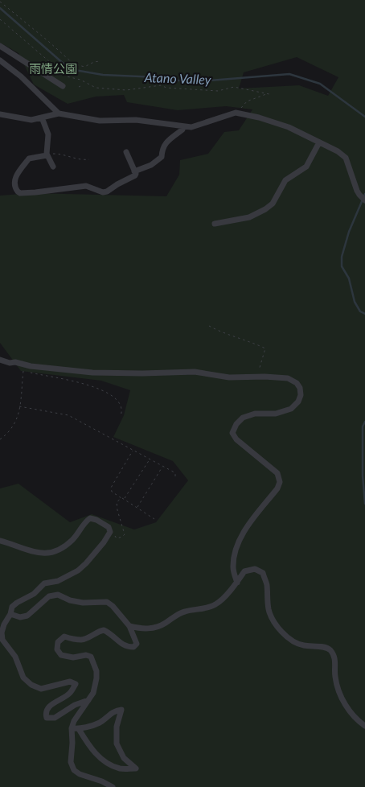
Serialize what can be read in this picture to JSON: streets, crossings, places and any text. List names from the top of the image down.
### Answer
{
  "water": ["Atano Valley"],
  "parks": ["雨情公園"]
}
